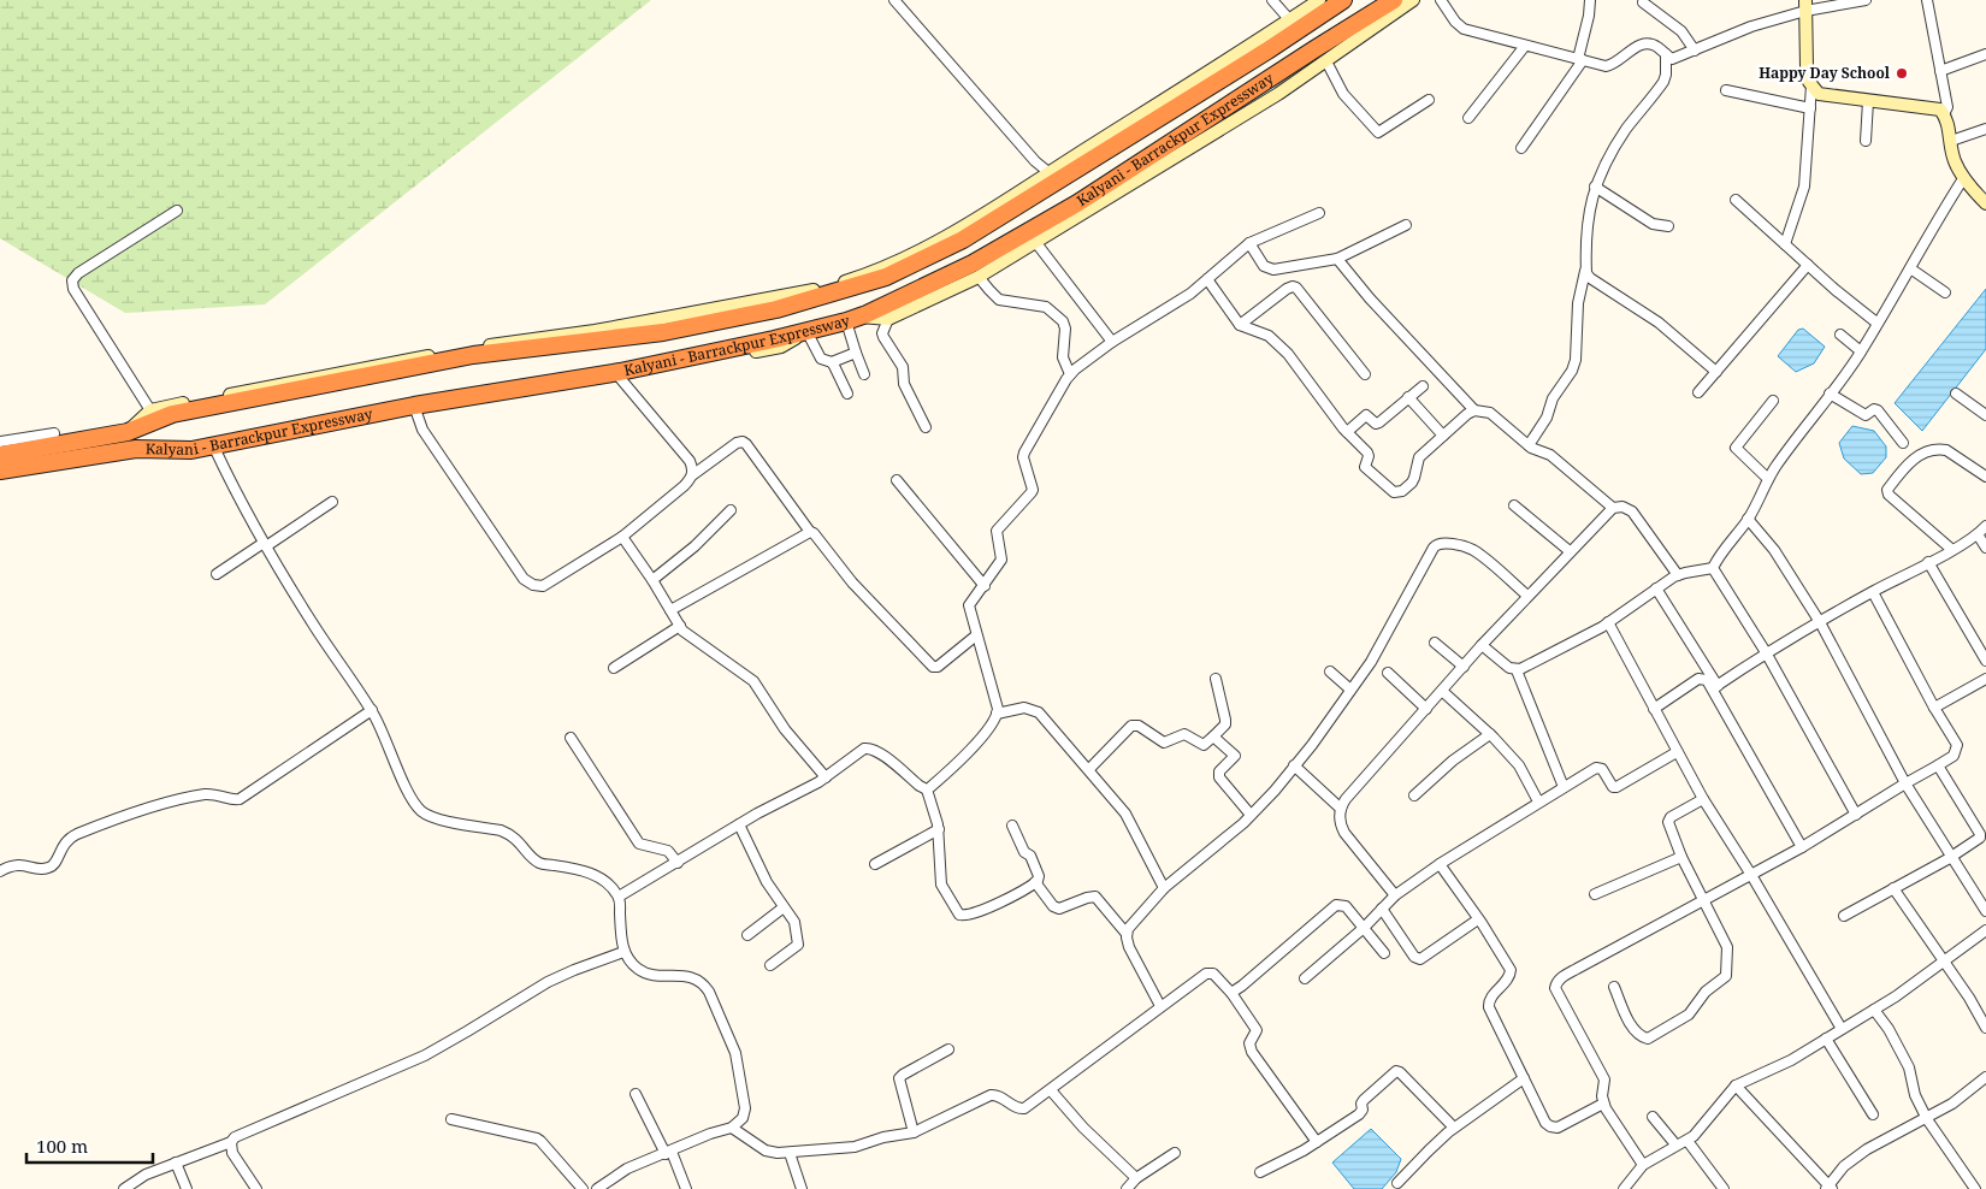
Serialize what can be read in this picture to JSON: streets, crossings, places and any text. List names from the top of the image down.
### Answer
{
  "streets": {
    "highway": ["Kalyani - Barrackpur Expressway"]
  },
  "places": ["Happy Day School"],
  "scale_bar": "100 m"
}
